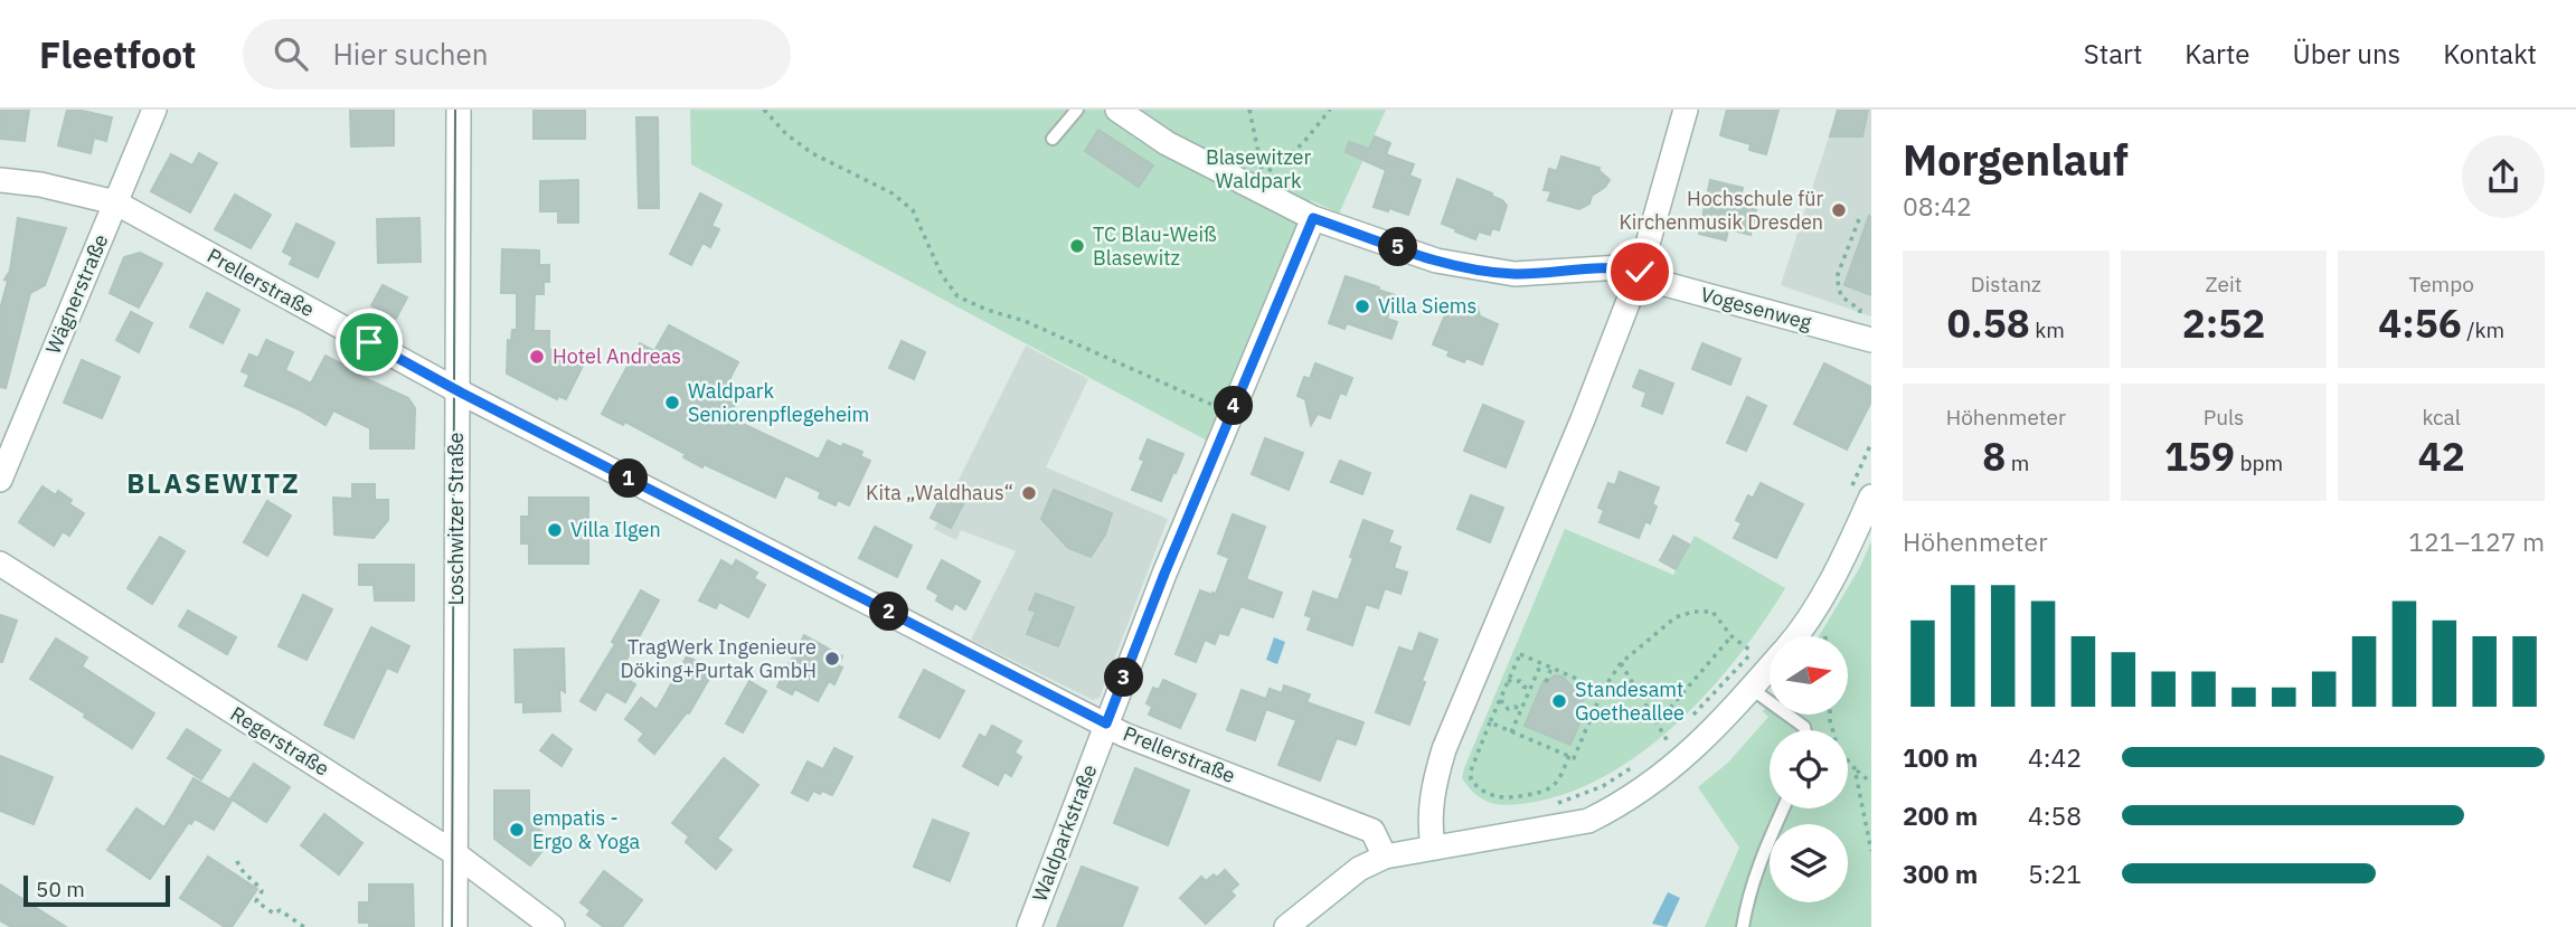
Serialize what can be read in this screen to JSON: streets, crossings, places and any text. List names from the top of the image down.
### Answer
{
  "streets": {
    "street": [
      "Prellerstraße",
      "Wägnerstraße",
      "Vogesenweg",
      "Loschwitzer Straße",
      "Regerstraße",
      "Waldparkstraße"
    ]
  },
  "crossings": [
    ["Prellerstraße", "Wägnerstraße"],
    ["Prellerstraße", "Loschwitzer Straße"],
    ["Prellerstraße", "Waldparkstraße"],
    ["Vogesenweg", "Waldparkstraße"],
    ["Loschwitzer Straße", "Regerstraße"]
  ],
  "districts": ["BLASEWITZ"],
  "parks": ["Blasewitzer Waldpark"],
  "places": [
    "Hochschule für Kirchenmusik Dresden",
    "TC Blau-Weiß Blasewitz",
    "Villa Siems",
    "Hotel Andreas",
    "Waldpark Seniorenpflegeheim",
    "Kita „Waldhaus“",
    "Villa Ilgen",
    "TragWerk Ingenieure Döking+Purtak GmbH",
    "Standesamt Goetheallee",
    "empatis - Ergo & Yoga"
  ],
  "scale_bar": "50 m",
  "north": "right",
  "page": {
    "header": "Fleetfoot",
    "search": "Hier suchen",
    "nav": [
      "Start",
      "Karte",
      "Über uns",
      "Kontakt"
    ],
    "heading": ["Morgenlauf", "08:42"],
    "pins": [
      "5",
      "4",
      "1",
      "2",
      "3"
    ],
    "stats": [
      ["Distanz", "0.58 km"],
      ["Zeit", "2:52"],
      ["Tempo", "4:56 /km"],
      ["Höhenmeter", "8 m"],
      ["Puls", "159 bpm"],
      ["kcal", "42"]
    ],
    "chart": ["Höhenmeter", "121–127 m"],
    "list": [
      {
        "name": "100 m",
        "note": "4:42"
      },
      {
        "name": "200 m",
        "note": "4:58"
      },
      {
        "name": "300 m",
        "note": "5:21"
      }
    ],
    "scale": "50 m"
  }
}
